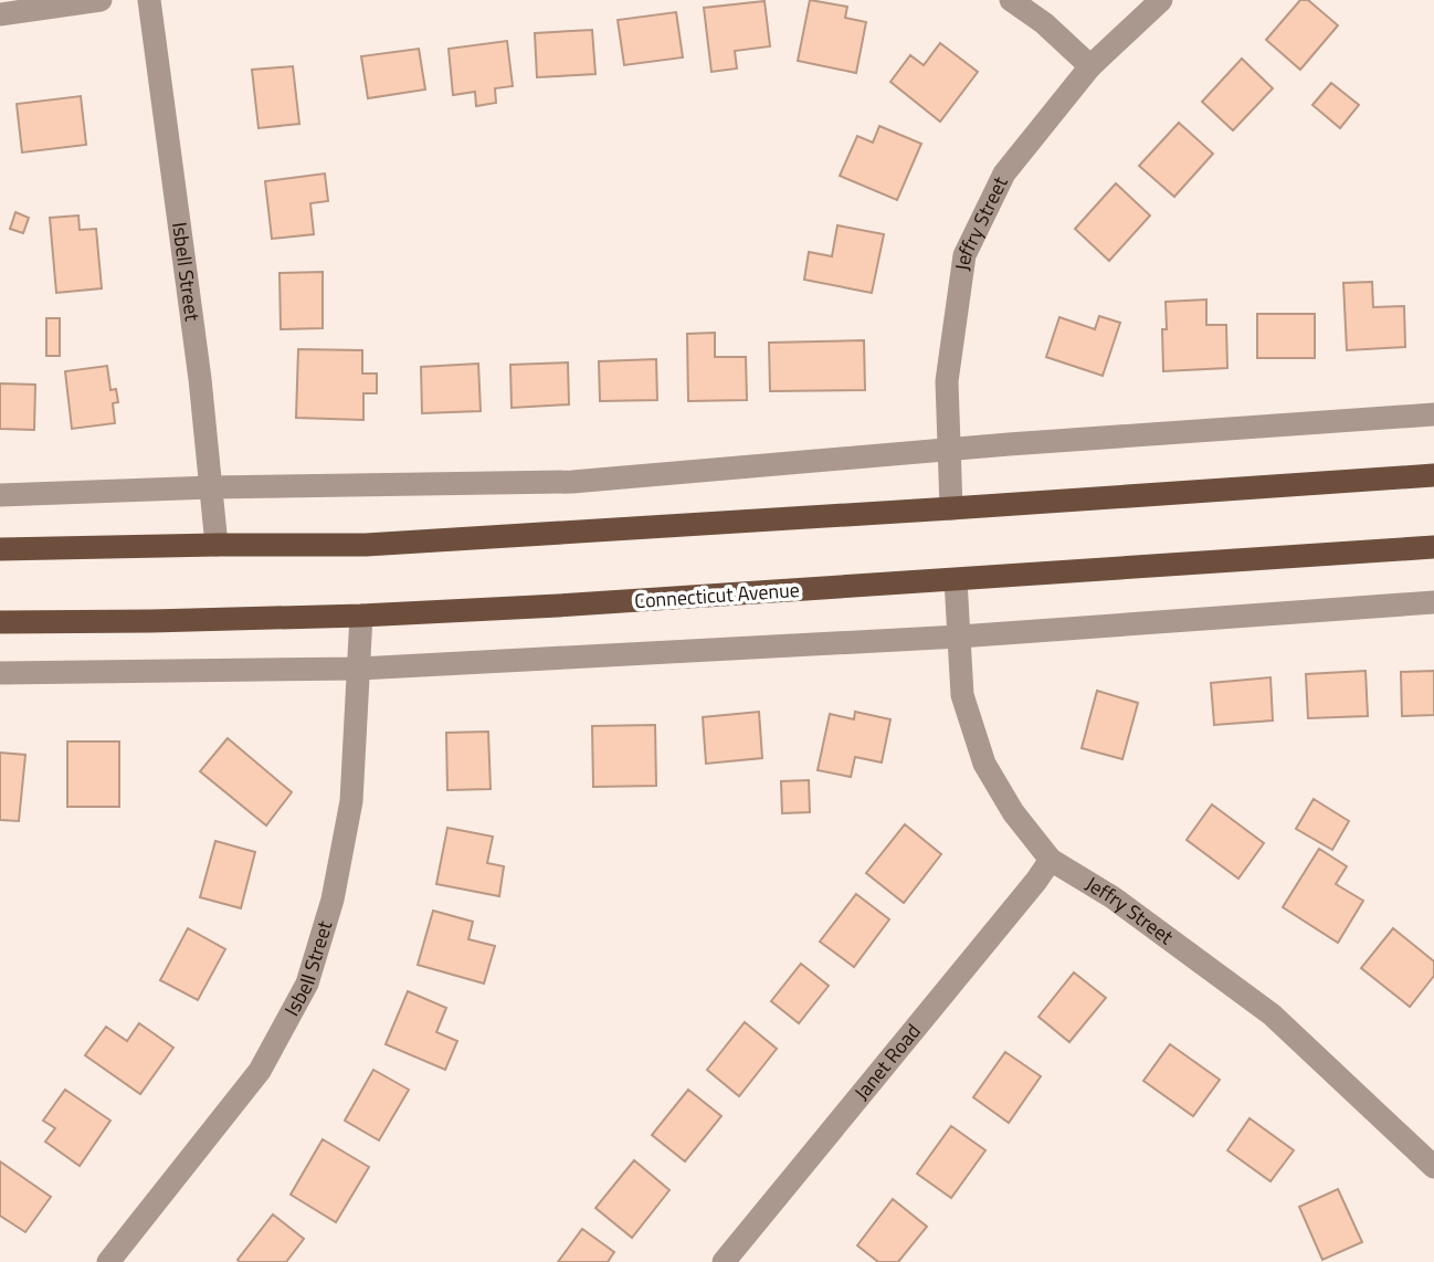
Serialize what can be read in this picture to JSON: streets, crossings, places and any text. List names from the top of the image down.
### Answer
{
  "streets": {
    "main road": ["Connecticut Avenue"],
    "street": ["Jeffry Street", "Isbell Street", "Janet Road"]
  },
  "crossings": [
    ["Jeffry Street", "Connecticut Avenue"],
    ["Jeffry Street", "Janet Road"],
    ["Isbell Street", "Connecticut Avenue"]
  ]
}
